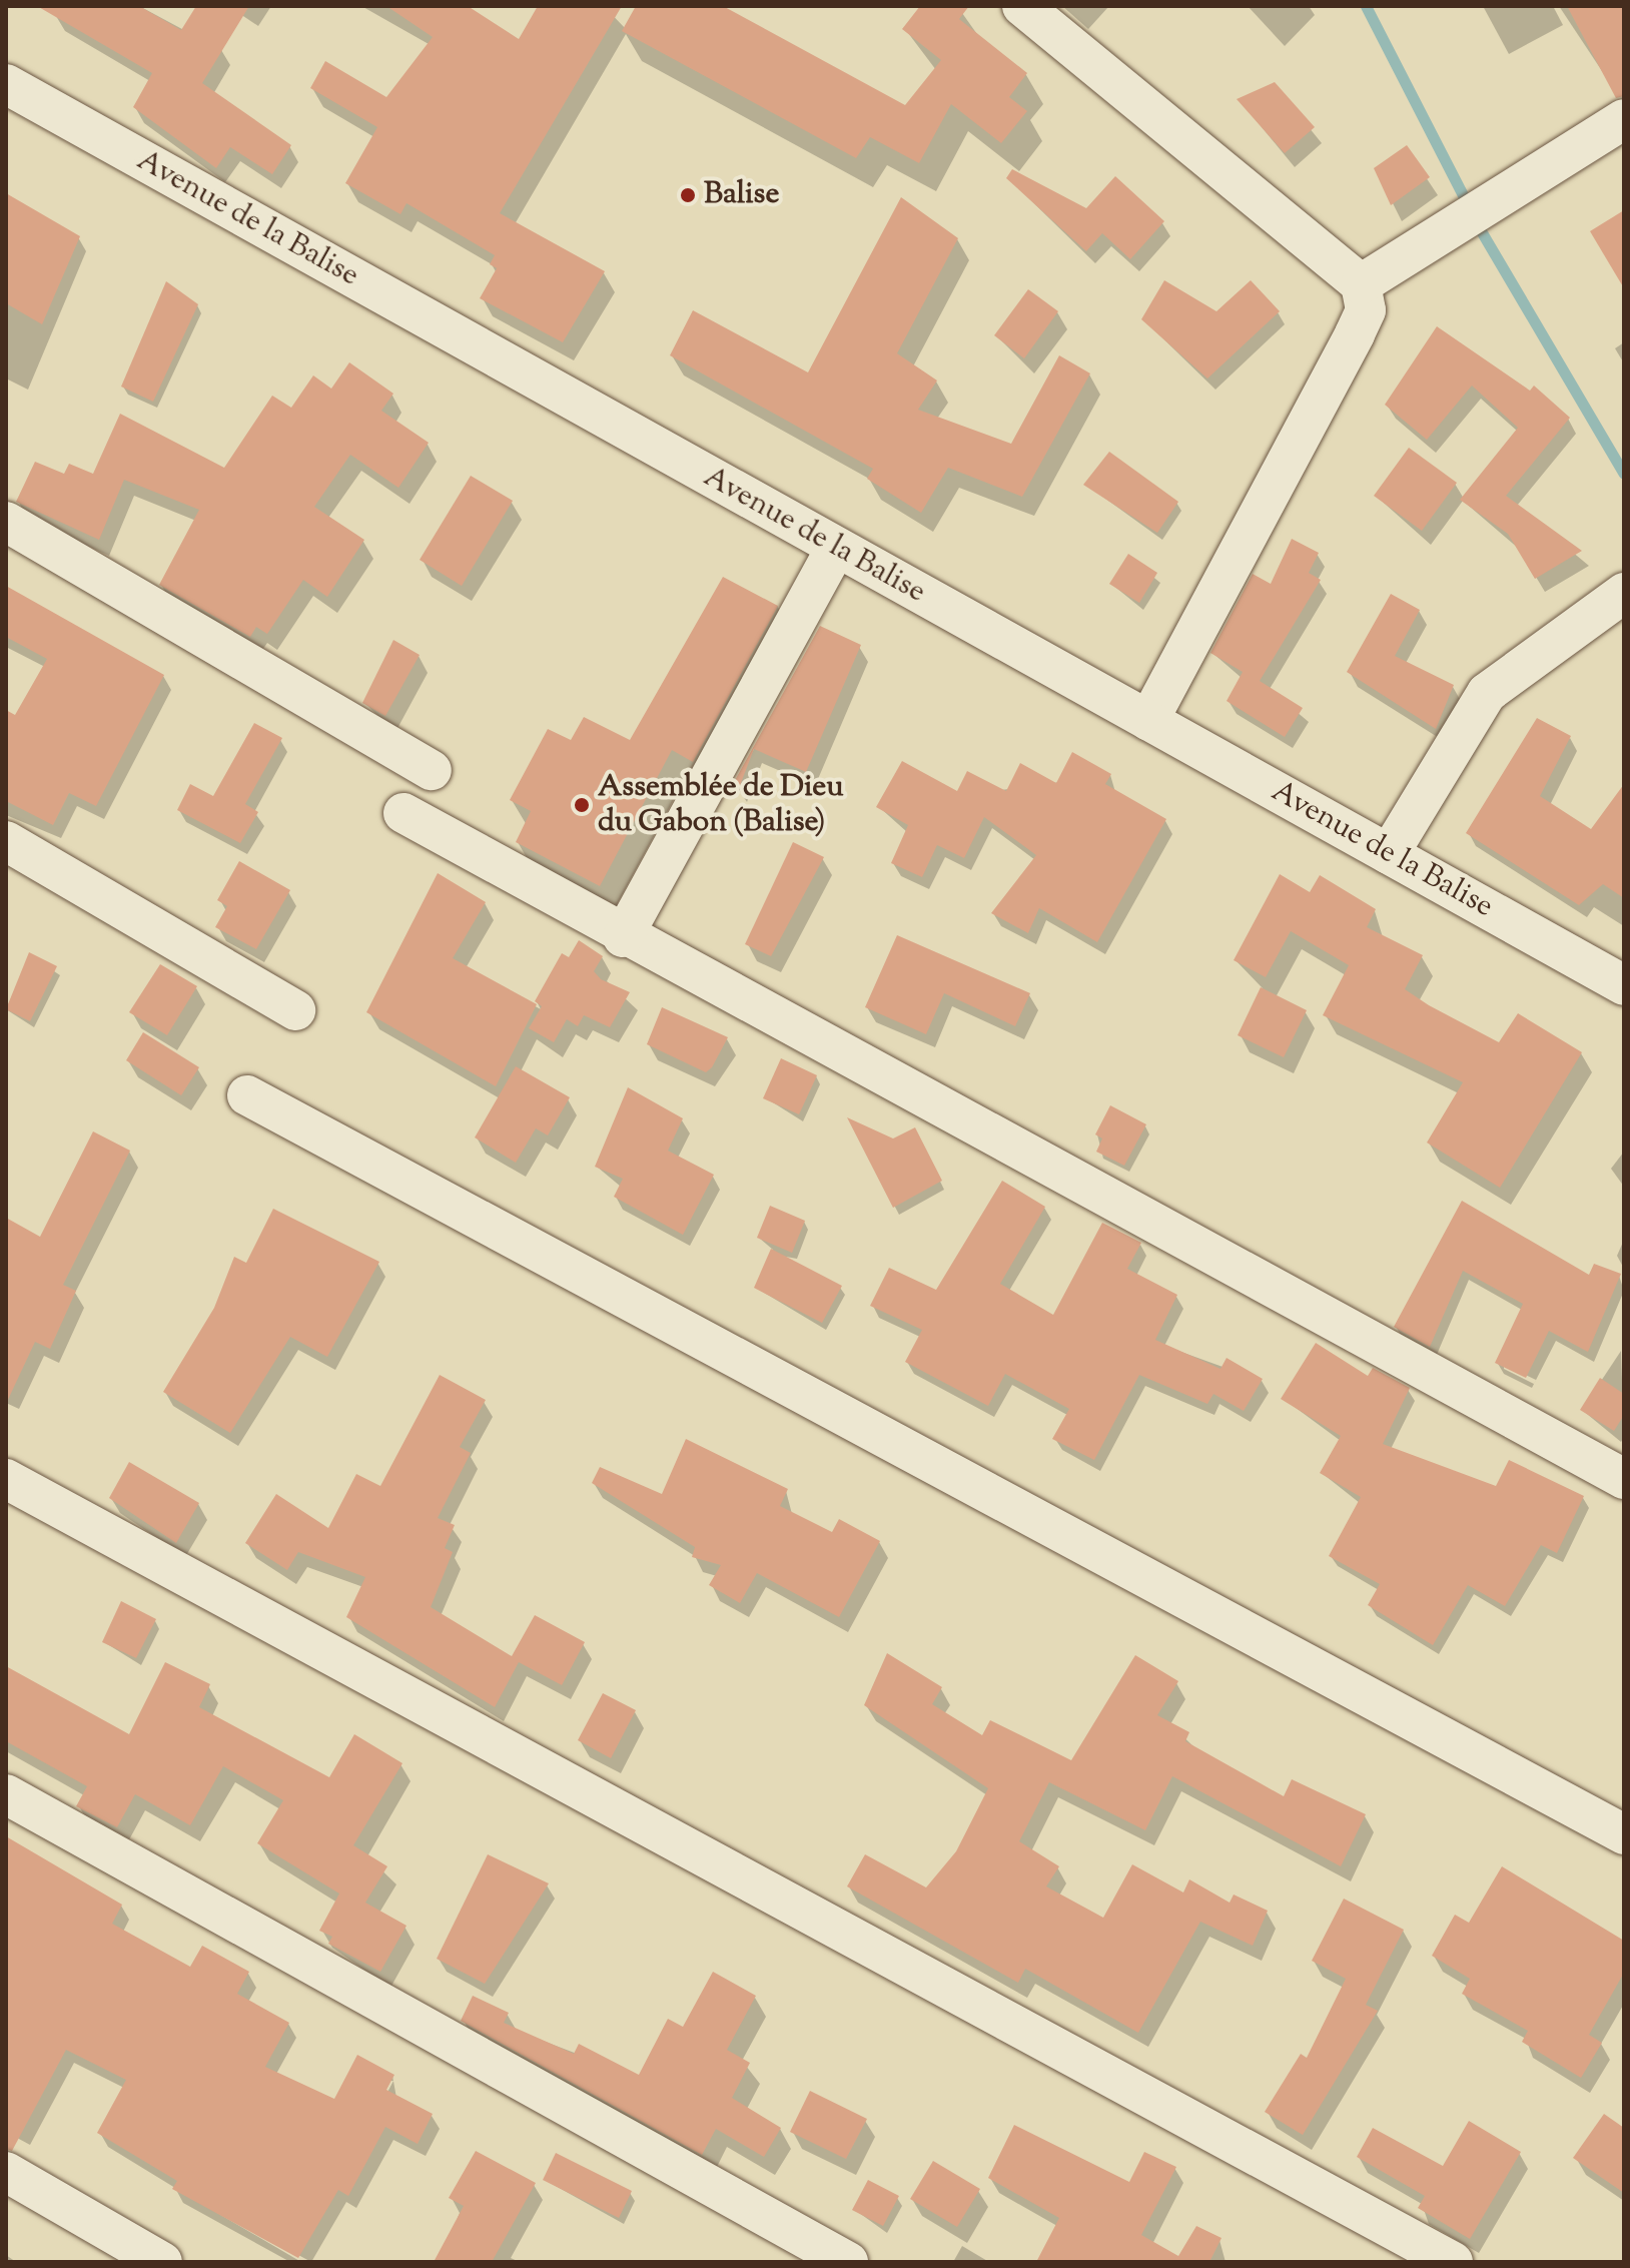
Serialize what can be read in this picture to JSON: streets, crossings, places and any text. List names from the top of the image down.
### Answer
{
  "streets": {
    "street": ["Avenue de la Balise"]
  },
  "places": ["Balise", "Assemblée de Dieu du Gabon (Balise)"]
}
